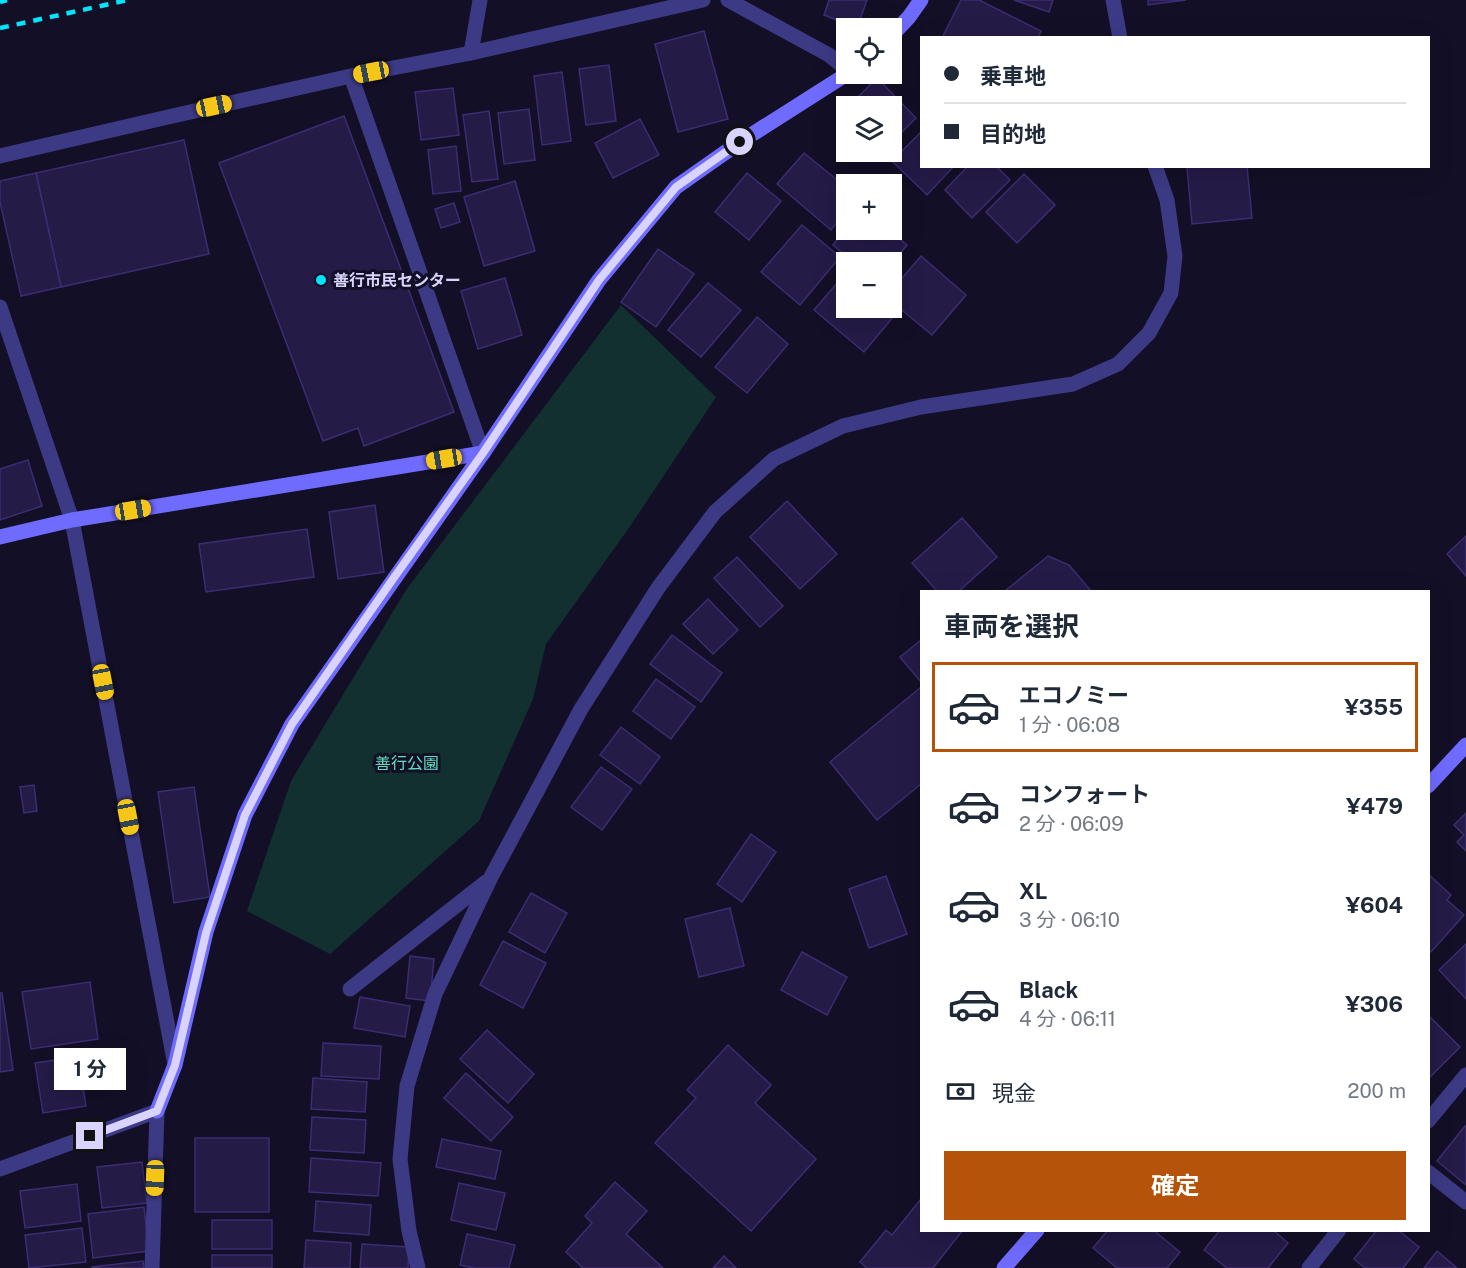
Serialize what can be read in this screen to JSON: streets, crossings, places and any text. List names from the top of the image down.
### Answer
{
  "parks": ["善行公園"],
  "places": ["善行市民センター"],
  "page": {
    "map_buttons": ["+", "−"],
    "banner": ["乗車地", "目的地"],
    "heading": "車両を選択",
    "list": [
      {
        "name": "エコノミー",
        "note": "1 分 · 06:08",
        "value": "¥355"
      },
      {
        "name": "コンフォート",
        "note": "2 分 · 06:09",
        "value": "¥479"
      },
      {
        "name": "XL",
        "note": "3 分 · 06:10",
        "value": "¥604"
      },
      {
        "name": "Black",
        "note": "4 分 · 06:11",
        "value": "¥306"
      }
    ],
    "bubble": "1 分",
    "pay": ["現金", "200 m"],
    "buttons": "確定"
  }
}
